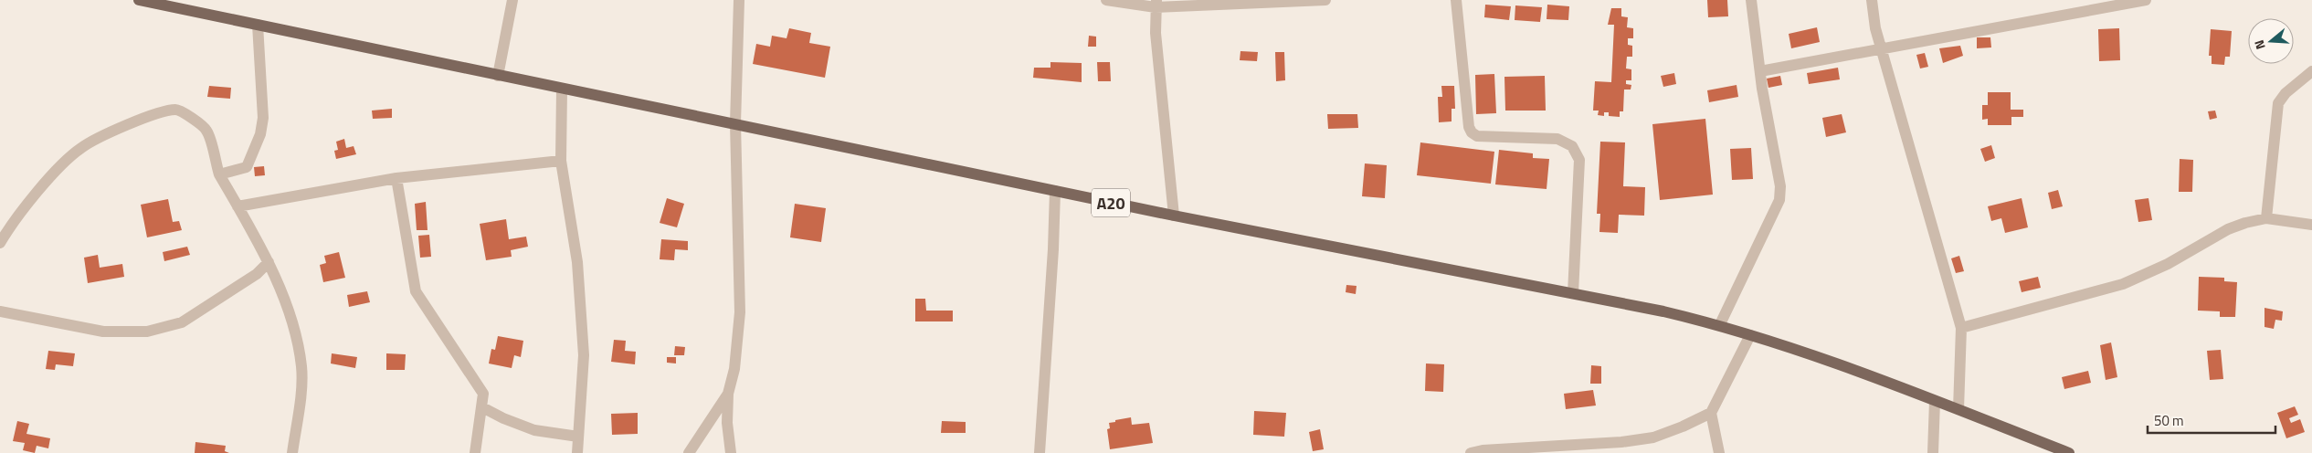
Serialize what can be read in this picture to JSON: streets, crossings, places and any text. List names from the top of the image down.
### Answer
{
  "streets": {
    "main road": ["A20"]
  },
  "scale_bar": "50 m",
  "north": "left"
}
